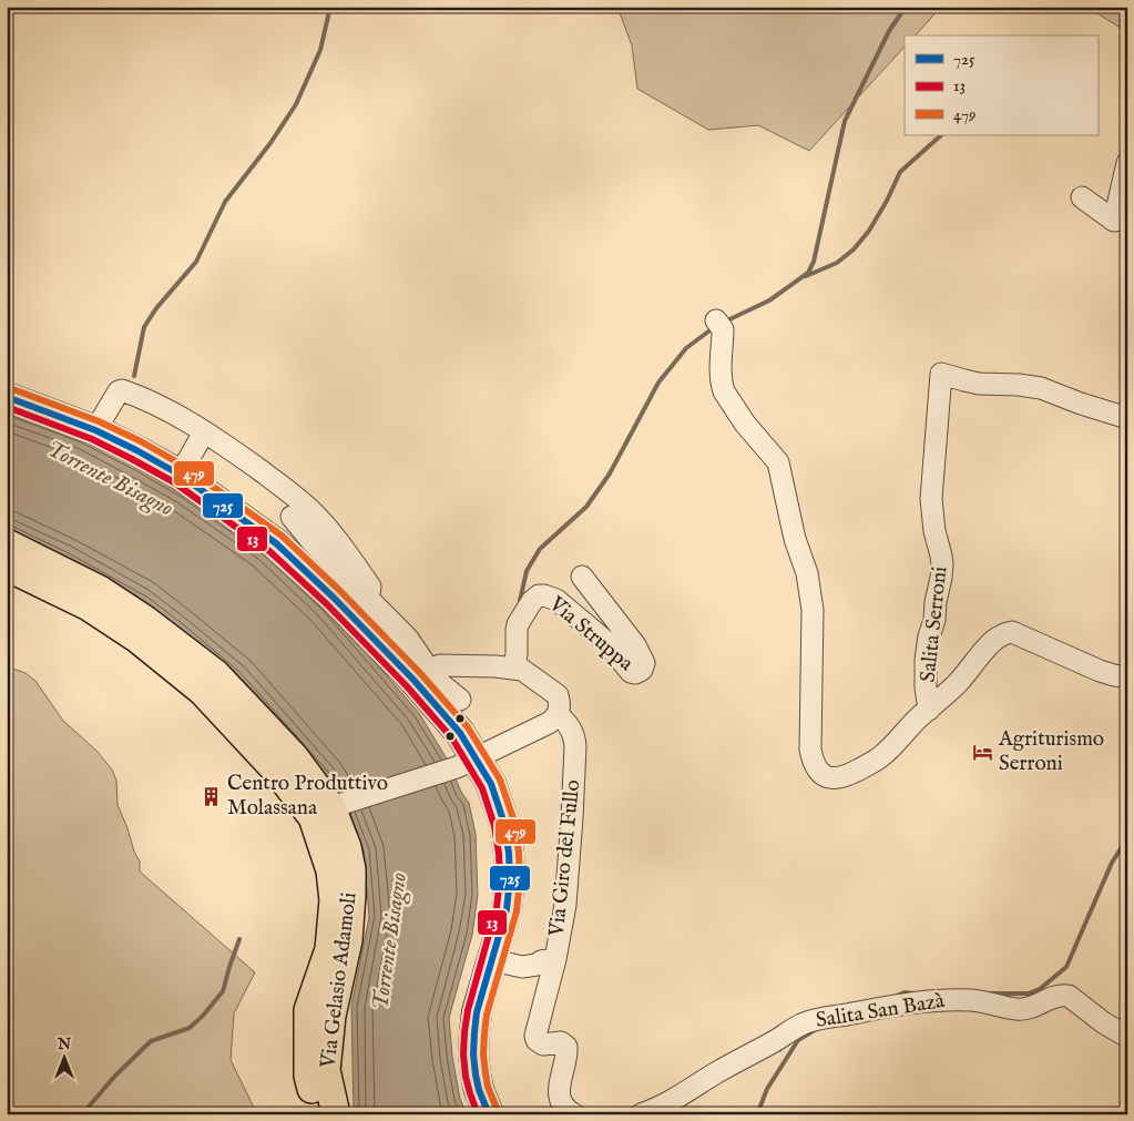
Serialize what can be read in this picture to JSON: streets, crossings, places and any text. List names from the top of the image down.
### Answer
{
  "streets": {
    "main road": ["Via Gelasio Adamoli"],
    "street": [
      "Salita Serroni",
      "Via Struppa",
      "Via Giro del Fullo",
      "Salita San Bazà"
    ]
  },
  "water": ["Torrente Bisagno"],
  "places": {
    "hotel": ["Agriturismo Serroni"],
    "building": ["Centro Produttivo Molassana"]
  },
  "lines": ["transit line 479", "transit line 725", "transit line 13"],
  "legend": ["725", "13", "479"],
  "north": "top"
}
